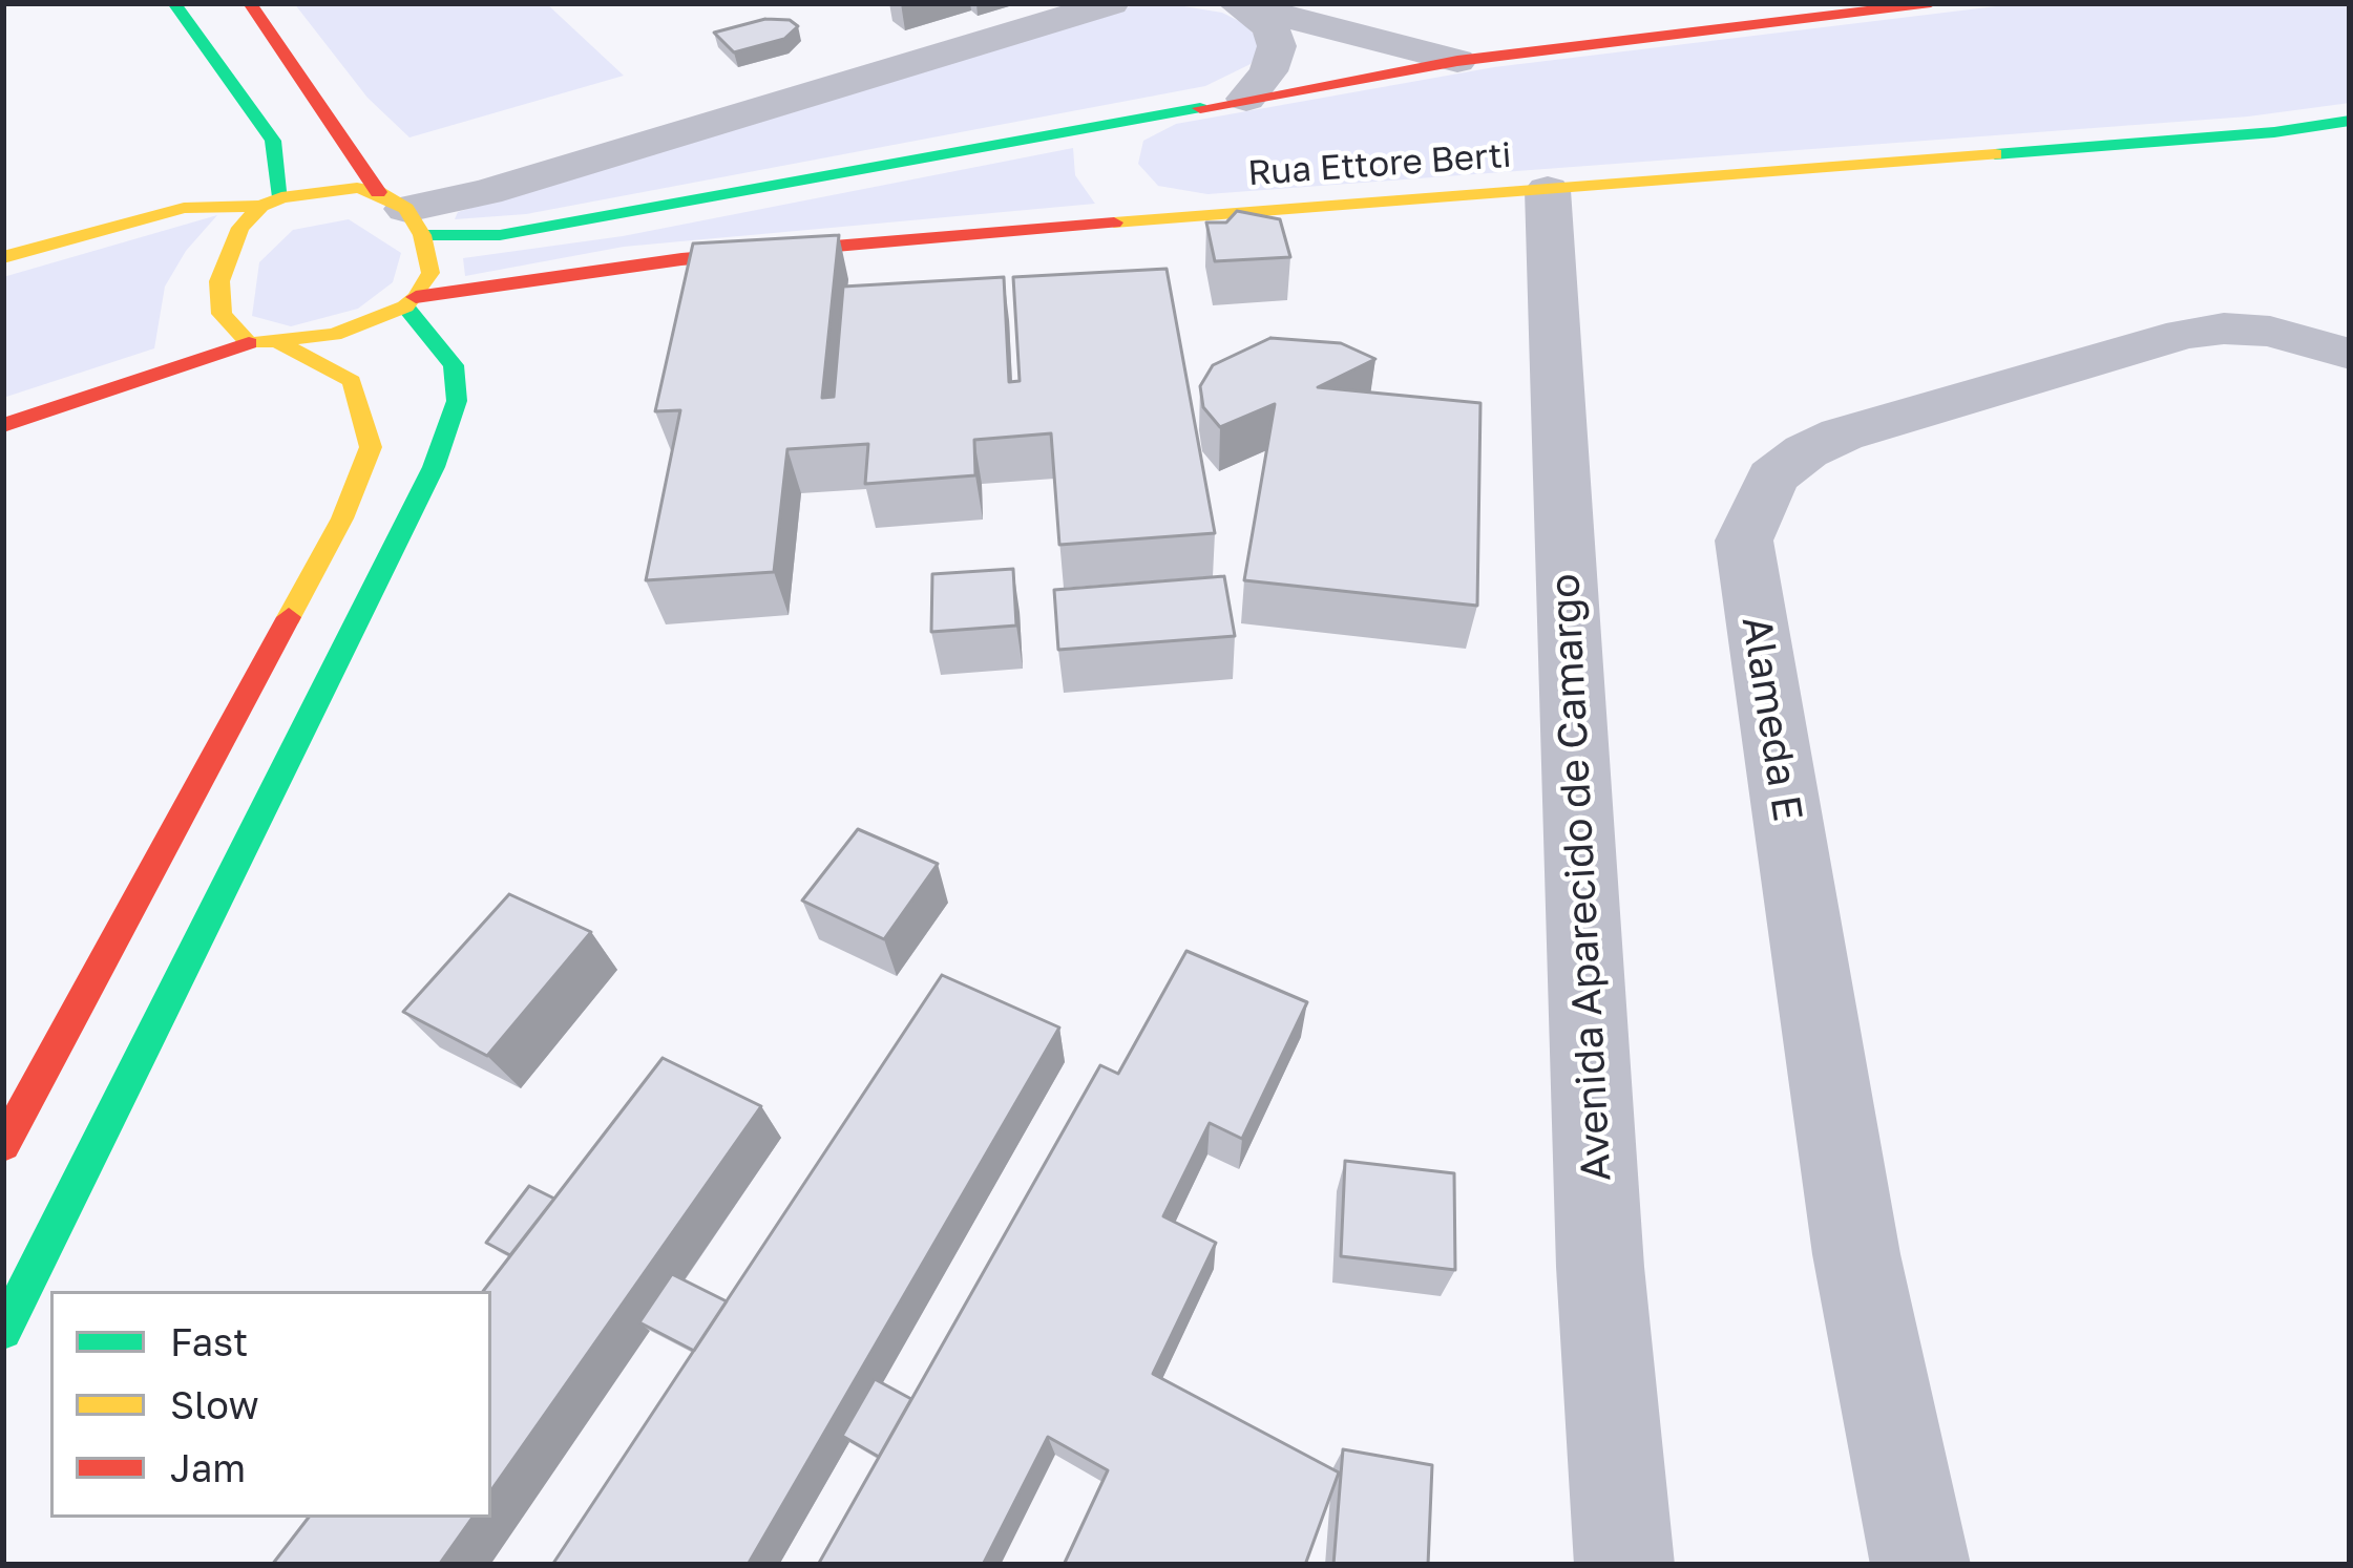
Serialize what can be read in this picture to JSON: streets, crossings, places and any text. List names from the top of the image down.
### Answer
{
  "streets": {
    "street": ["Rua Ettore Berti", "Alameda E", "Avenida Aparecido de Camargo"]
  },
  "crossings": [
    ["Rua Ettore Berti", "Avenida Aparecido de Camargo"]
  ],
  "legend": ["Fast", "Slow", "Jam"]
}
